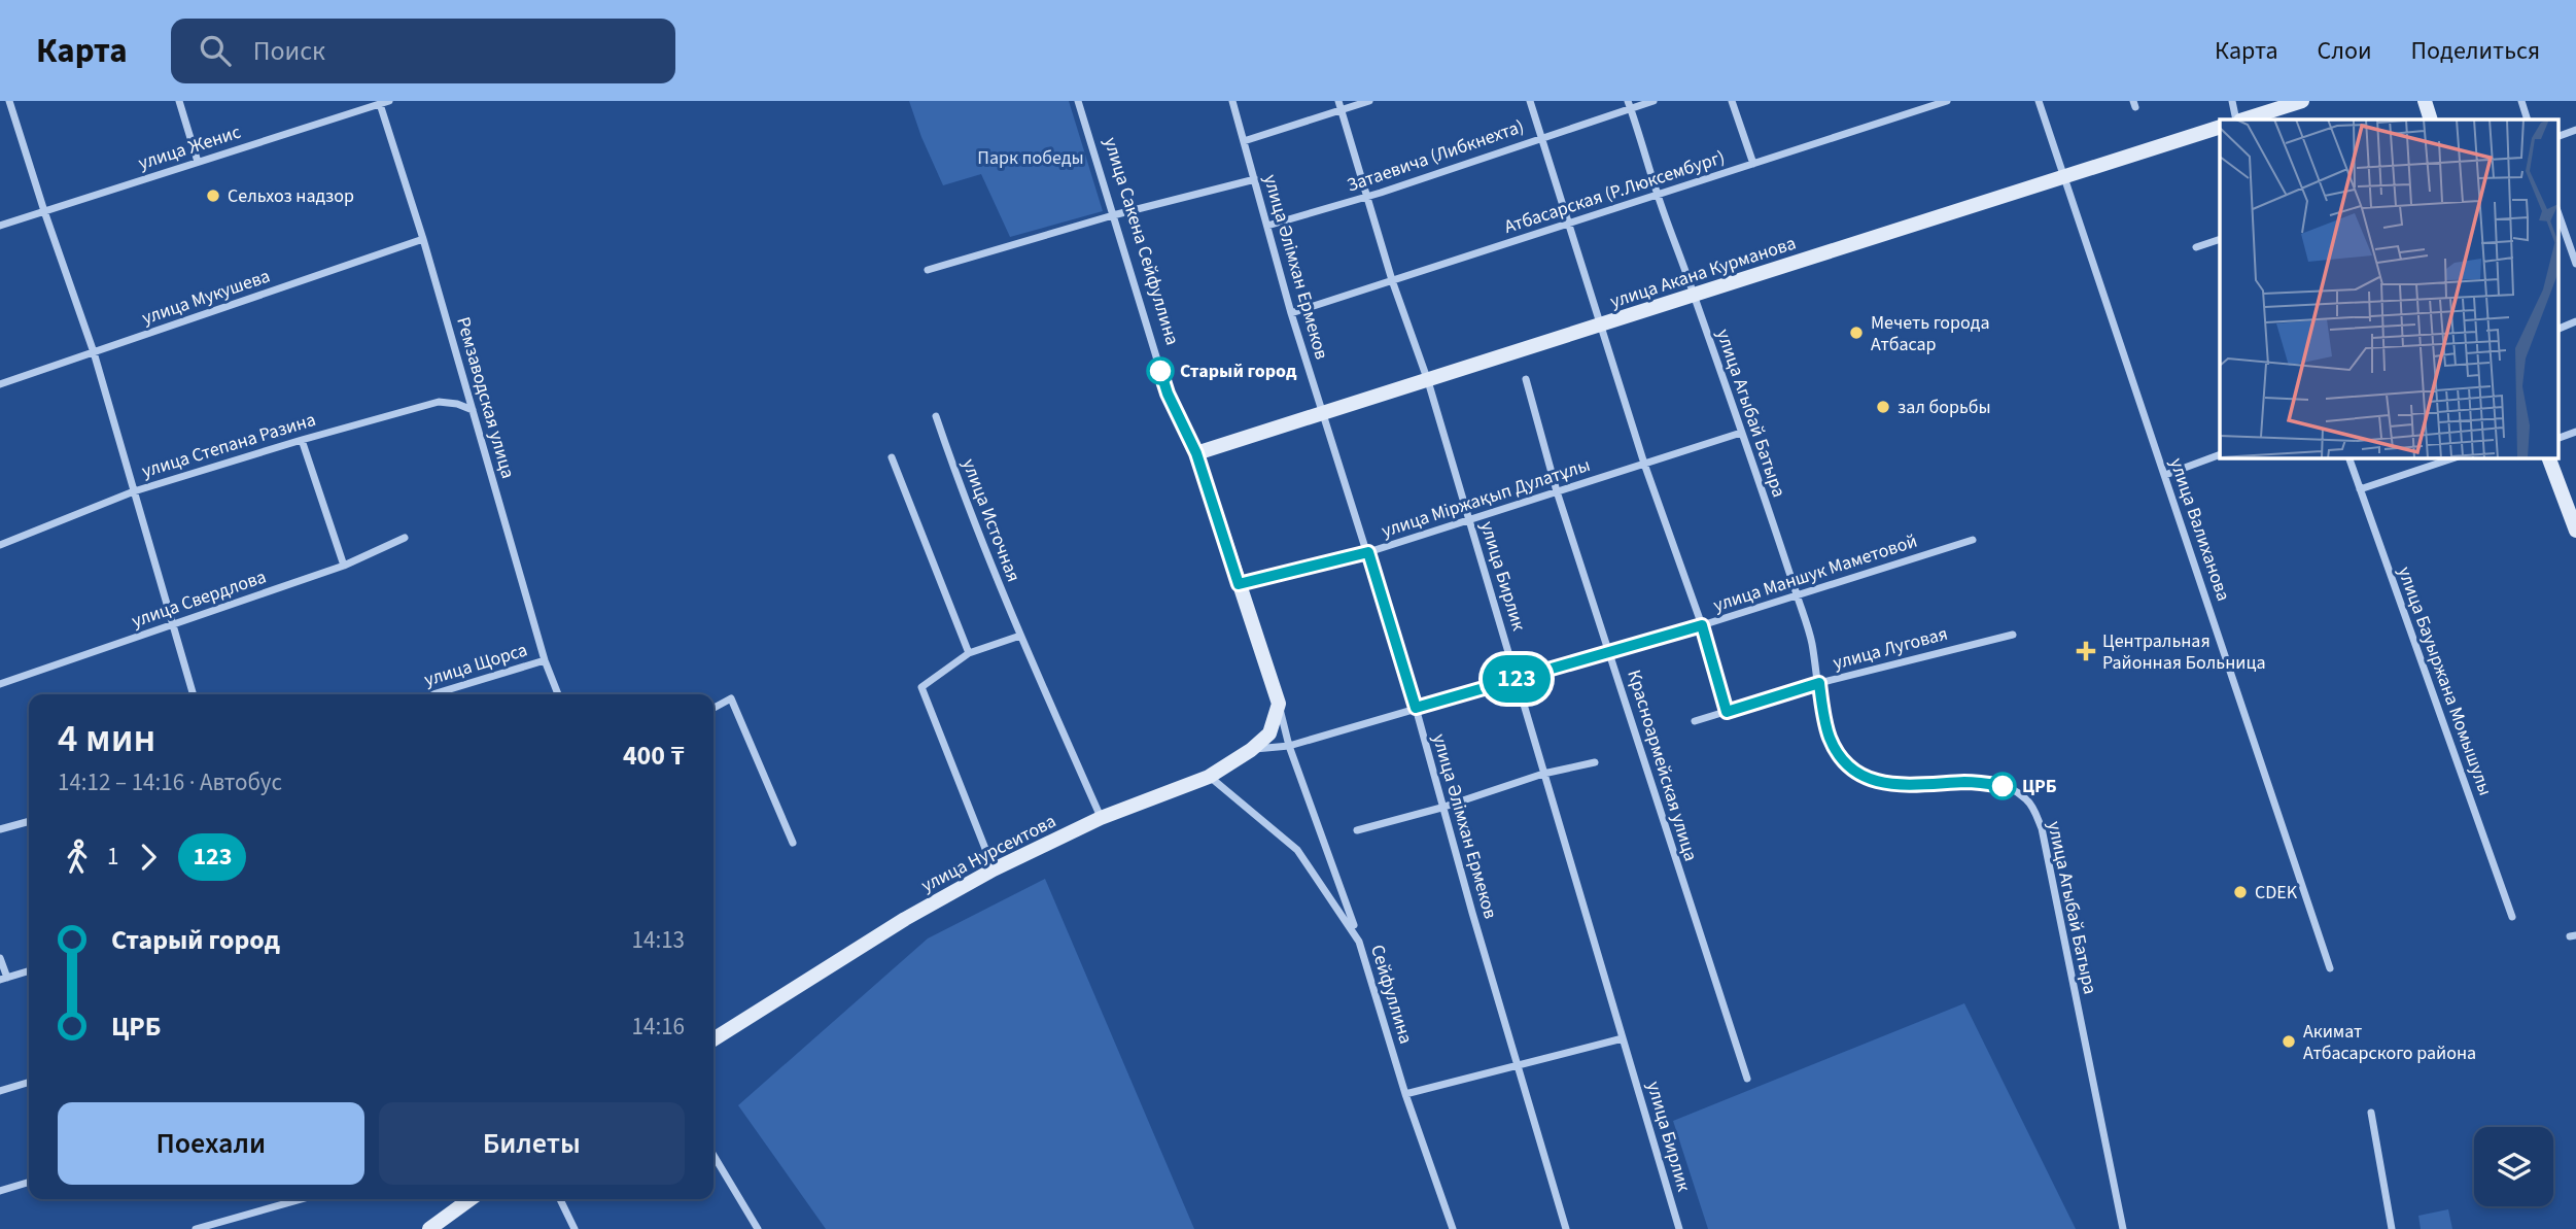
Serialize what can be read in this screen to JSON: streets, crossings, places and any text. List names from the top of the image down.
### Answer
{
  "streets": {
    "main road": ["улица Сакена Сейфуллина", "улица Акана Курманова", "улица Нурсеитова"],
    "street": [
      "улица Женис",
      "Затаевича (Либкнехта)",
      "Атбасарская (Р.Люксембург)",
      "улица Әлімхан Ермеков",
      "улица Мукушева",
      "Ремзаводская улица",
      "улица Агыбай Батыра",
      "улица Степана Разина",
      "улица Міржақып Дулатұлы",
      "улица Источная",
      "улица Валиханова",
      "улица Маншук Маметовой",
      "улица Бирлик",
      "улица Свердлова",
      "улица Луговая",
      "улица Щорса",
      "улица Бауыржана Момышулы",
      "Красноармейская улица",
      "Сейфуллина"
    ]
  },
  "crossings": [
    ["улица Женис", "Ремзаводская улица"],
    ["Затаевича (Либкнехта)", "улица Әлімхан Ермеков"],
    ["Затаевича (Либкнехта)", "улица Агыбай Батыра"],
    ["Затаевича (Либкнехта)", "улица Бирлик"],
    ["Атбасарская (Р.Люксембург)", "улица Әлімхан Ермеков"],
    ["Атбасарская (Р.Люксембург)", "улица Агыбай Батыра"],
    ["Атбасарская (Р.Люксембург)", "улица Бирлик"],
    ["улица Сакена Сейфуллина", "улица Акана Курманова"],
    ["улица Сакена Сейфуллина", "улица Міржақып Дулатұлы"],
    ["улица Сакена Сейфуллина", "улица Маншук Маметовой"],
    ["улица Сакена Сейфуллина", "улица Нурсеитова"],
    ["улица Сакена Сейфуллина", "Сейфуллина"],
    ["улица Әлімхан Ермеков", "улица Акана Курманова"],
    ["улица Әлімхан Ермеков", "улица Міржақып Дулатұлы"],
    ["улица Әлімхан Ермеков", "улица Маншук Маметовой"],
    ["улица Акана Курманова", "улица Агыбай Батыра"],
    ["улица Акана Курманова", "улица Валиханова"],
    ["улица Акана Курманова", "улица Бирлик"],
    ["улица Мукушева", "Ремзаводская улица"],
    ["Ремзаводская улица", "улица Степана Разина"],
    ["Ремзаводская улица", "улица Щорса"],
    ["улица Агыбай Батыра", "улица Міржақып Дулатұлы"],
    ["улица Агыбай Батыра", "улица Маншук Маметовой"],
    ["улица Агыбай Батыра", "улица Луговая"],
    ["улица Міржақып Дулатұлы", "улица Бирлик"],
    ["улица Міржақып Дулатұлы", "Красноармейская улица"],
    ["улица Источная", "улица Нурсеитова"],
    ["улица Маншук Маметовой", "улица Бирлик"],
    ["улица Маншук Маметовой", "Красноармейская улица"],
    ["улица Маншук Маметовой", "улица Нурсеитова"],
    ["улица Нурсеитова", "Сейфуллина"]
  ],
  "parks": ["Парк победы"],
  "places": {
    "other": [
      "Сельхоз надзор",
      "Мечеть города Атбасар",
      "Старый город",
      "зал борьбы",
      "ЦРБ",
      "CDEK",
      "Акимат Атбасарского района"
    ],
    "health": ["Центральная Районная Больница"]
  },
  "lines": ["bus line 123"],
  "page": {
    "header": "Карта",
    "search": "Поиск",
    "nav": ["Карта", "Слои", "Поделиться"],
    "on_map": "123",
    "heading": ["4 мин", "14:12 – 14:16 · Автобус", "400 ₸"],
    "legs": ["1", "123"],
    "list": [
      {
        "name": "Старый город",
        "value": "14:13"
      },
      {
        "name": "ЦРБ",
        "value": "14:16"
      }
    ],
    "buttons": ["Поехали", "Билеты"]
  }
}
